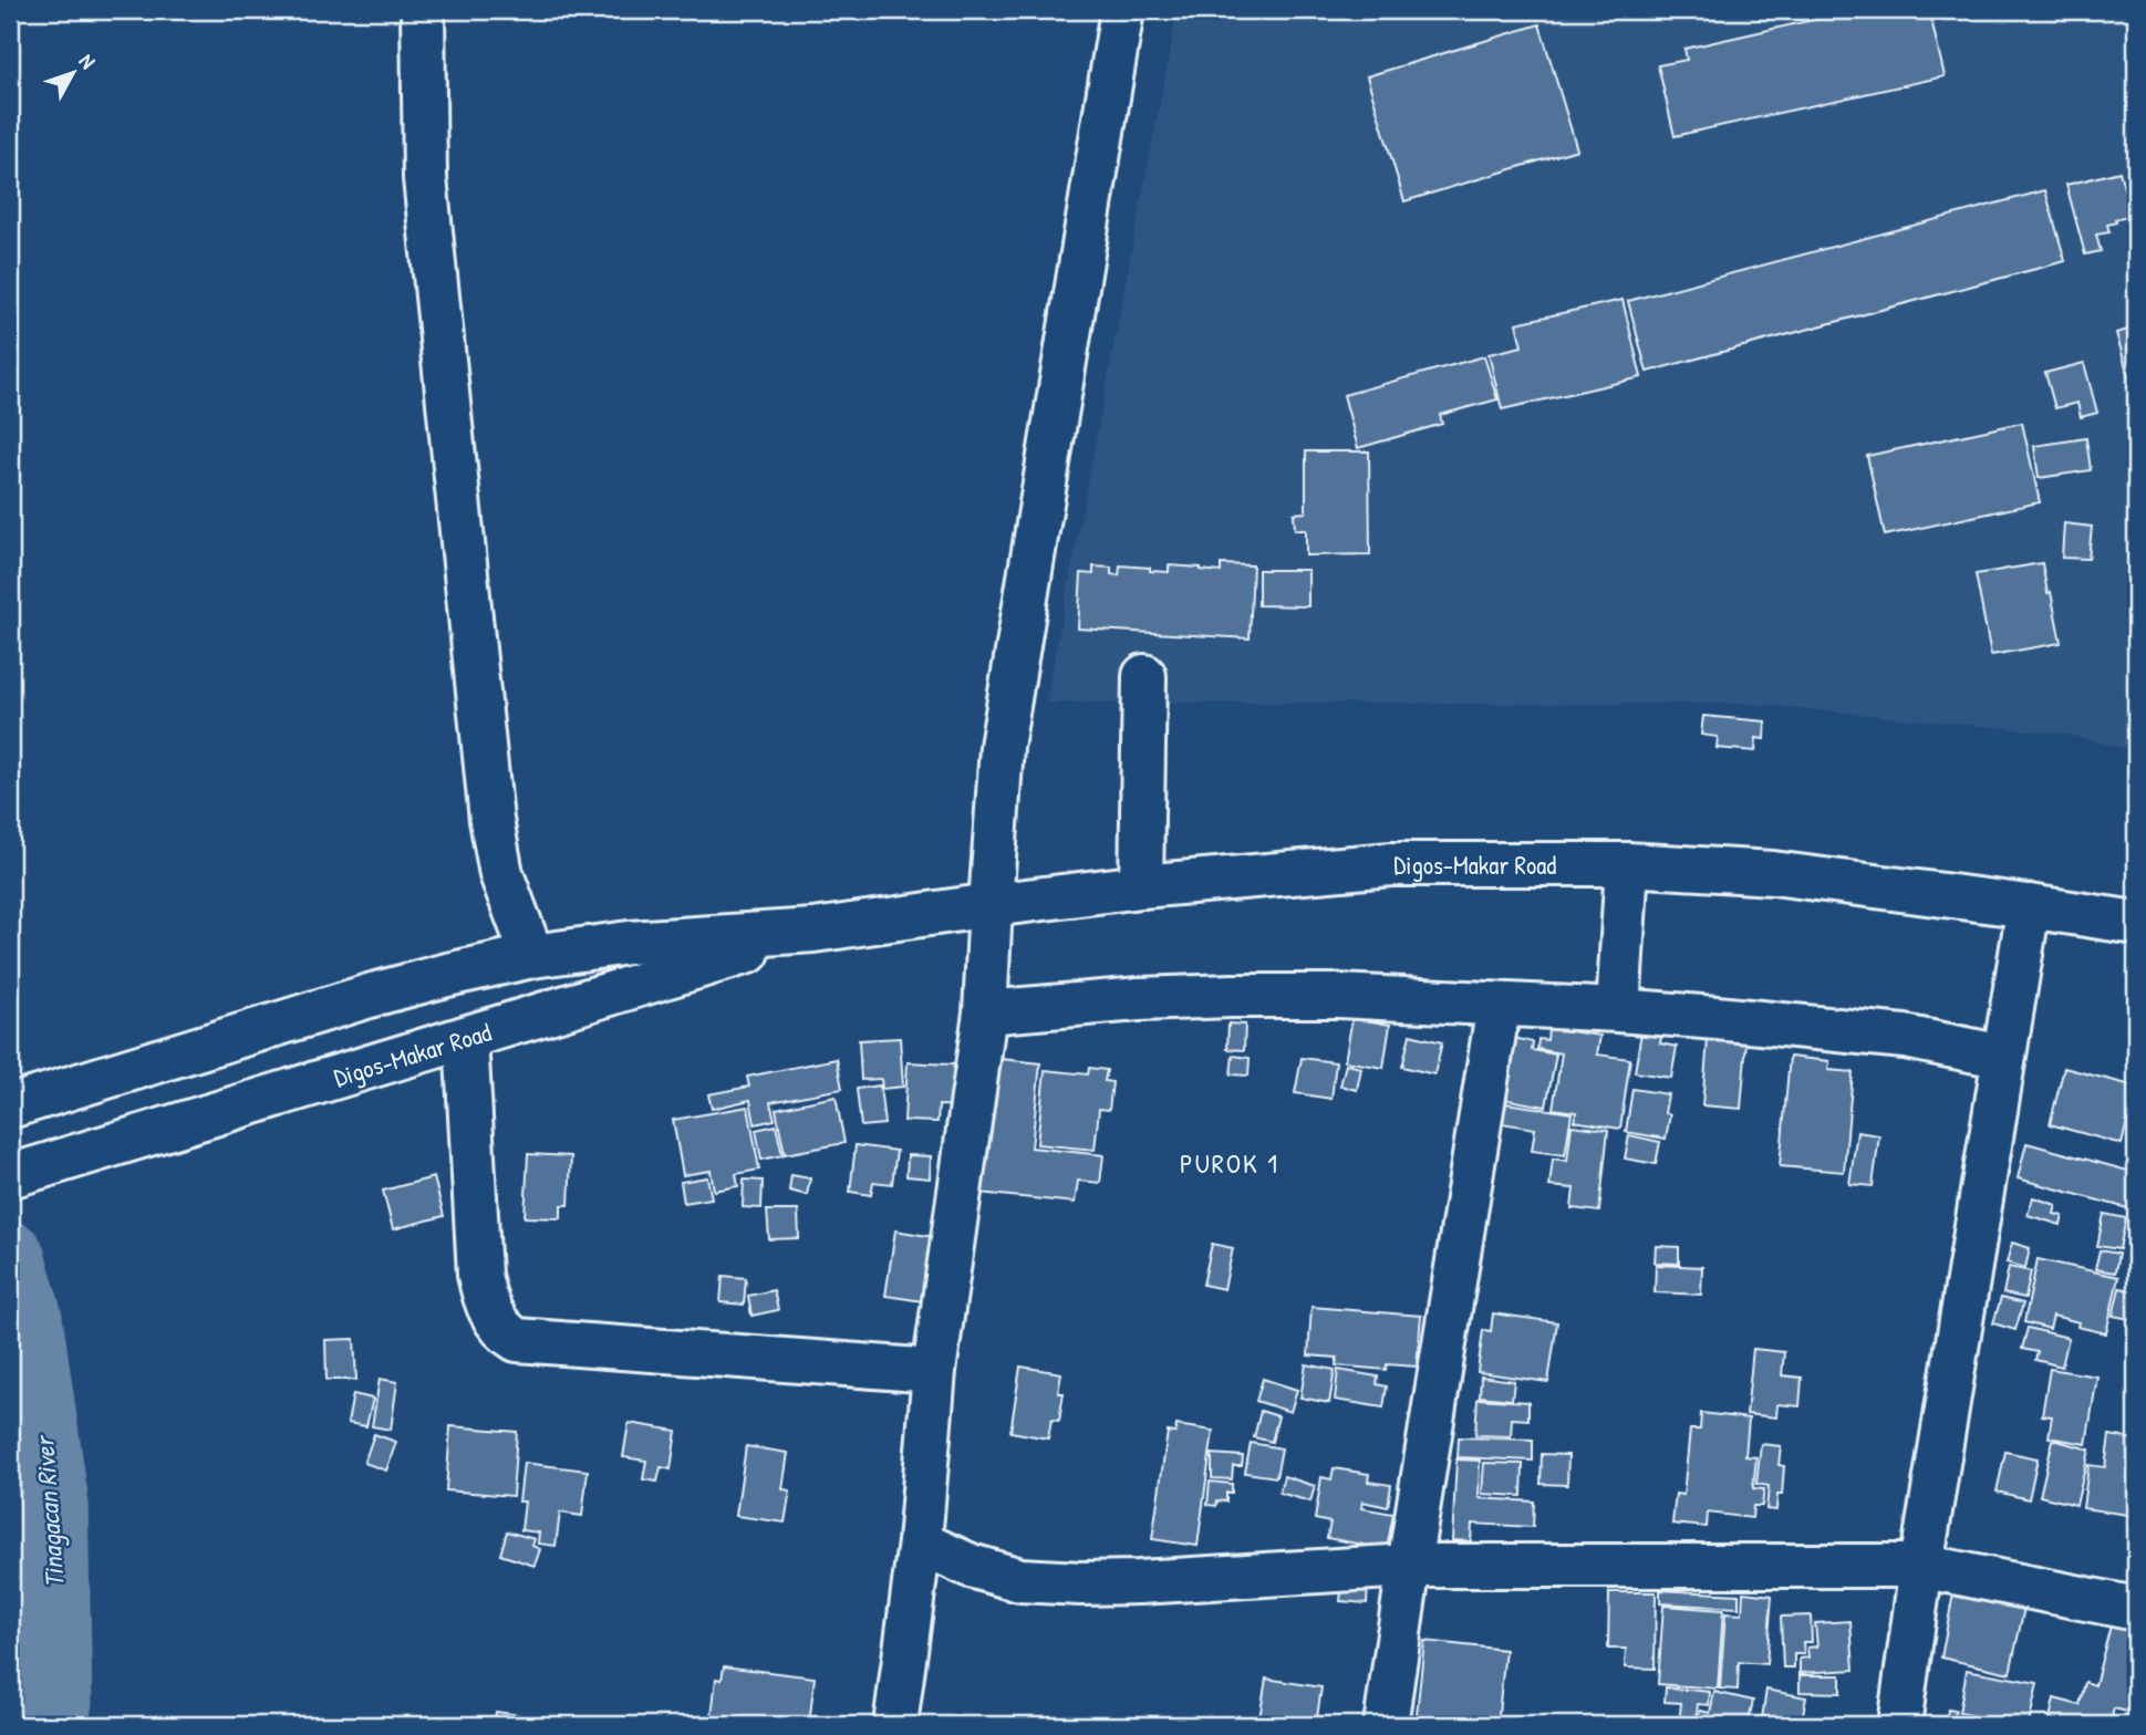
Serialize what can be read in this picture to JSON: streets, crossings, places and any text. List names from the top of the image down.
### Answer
{
  "streets": {
    "main road": ["Digos-Makar Road"]
  },
  "districts": ["PUROK 1"],
  "water": ["Tinagacan River"],
  "north": "top right"
}
